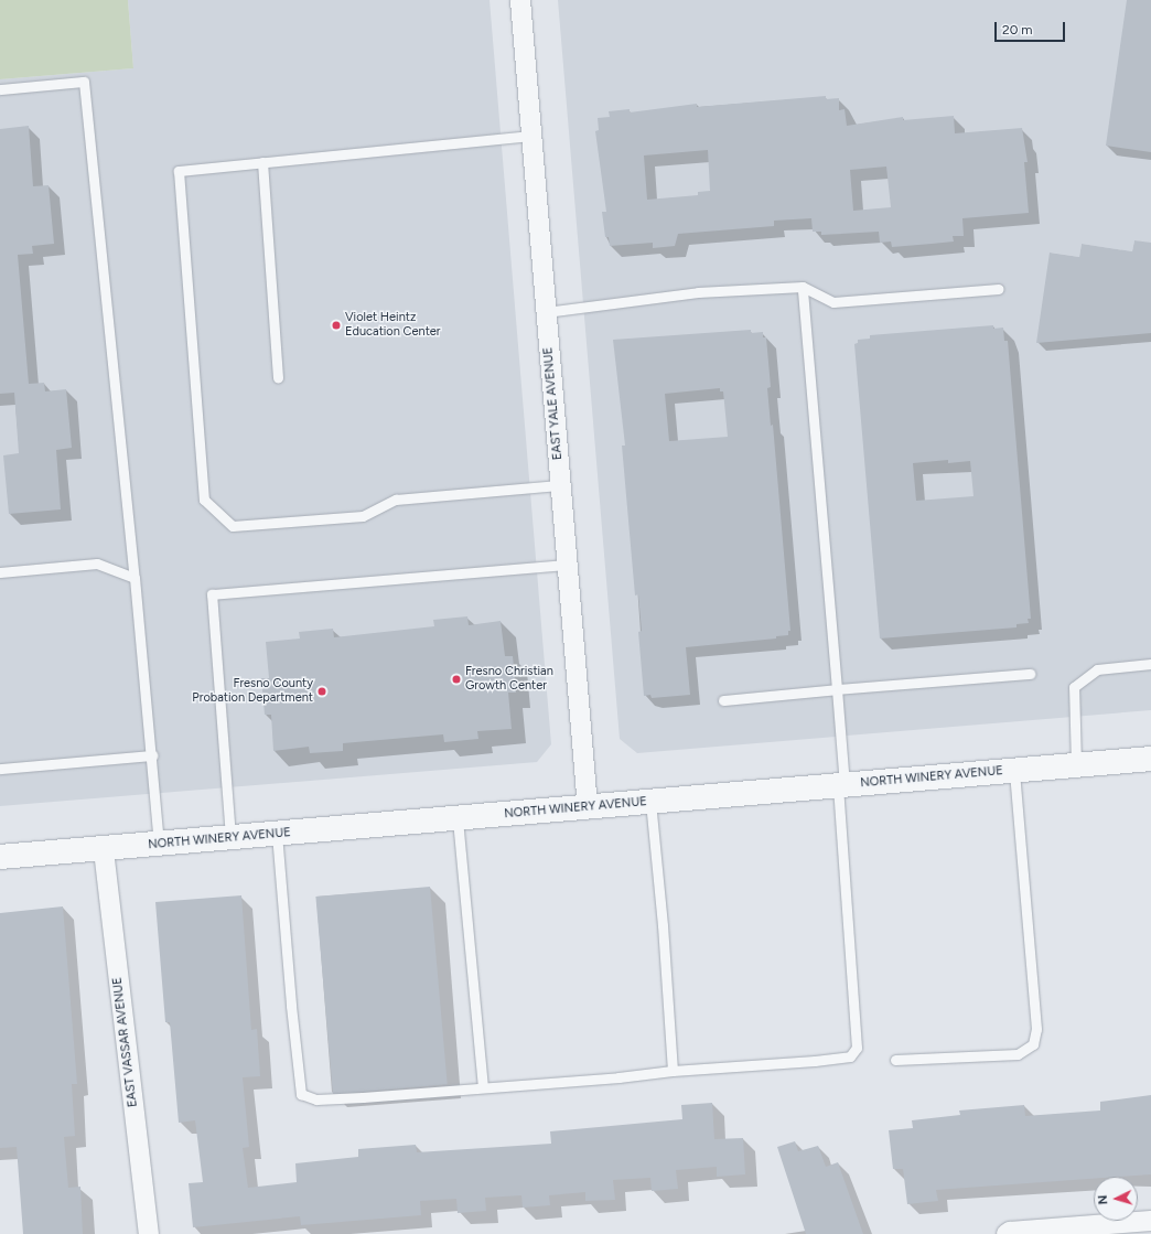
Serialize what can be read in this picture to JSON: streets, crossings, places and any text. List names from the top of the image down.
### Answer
{
  "streets": {
    "street": ["EAST YALE AVENUE", "NORTH WINERY AVENUE", "EAST VASSAR AVENUE"]
  },
  "crossings": [
    ["EAST YALE AVENUE", "NORTH WINERY AVENUE"],
    ["NORTH WINERY AVENUE", "EAST VASSAR AVENUE"]
  ],
  "places": ["Violet Heintz Education Center", "Fresno Christian Growth Center", "Fresno County Probation Department"],
  "scale_bar": "20 m",
  "north": "left"
}
